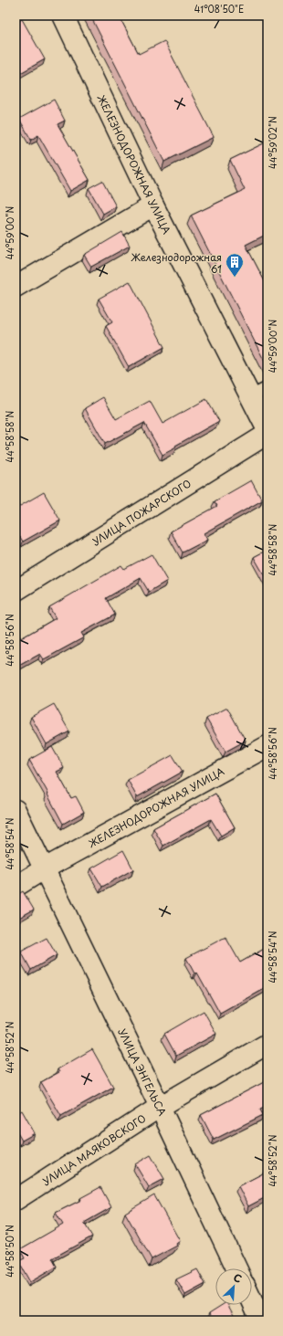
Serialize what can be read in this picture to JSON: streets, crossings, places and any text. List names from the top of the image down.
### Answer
{
  "streets": {
    "street": [
      "ЖЕЛЕЗНОДОРОЖНАЯ УЛИЦА",
      "УЛИЦА ПОЖАРСКОГО",
      "УЛИЦА ЭНГЕЛЬСА",
      "УЛИЦА МАЯКОВСКОГО"
    ]
  },
  "crossings": [
    ["ЖЕЛЕЗНОДОРОЖНАЯ УЛИЦА", "УЛИЦА ПОЖАРСКОГО"],
    ["ЖЕЛЕЗНОДОРОЖНАЯ УЛИЦА", "УЛИЦА ЭНГЕЛЬСА"],
    ["УЛИЦА ЭНГЕЛЬСА", "УЛИЦА МАЯКОВСКОГО"]
  ],
  "places": {
    "building": ["Железнодорожная 61"]
  },
  "north": "top right",
  "coordinates": [
    "41°08'50\"E",
    "44°59'02\"N",
    "44°59'00\"N",
    "44°58'58\"N",
    "44°58'56\"N",
    "44°58'54\"N",
    "44°58'52\"N",
    "44°58'50\"N"
  ]
}
